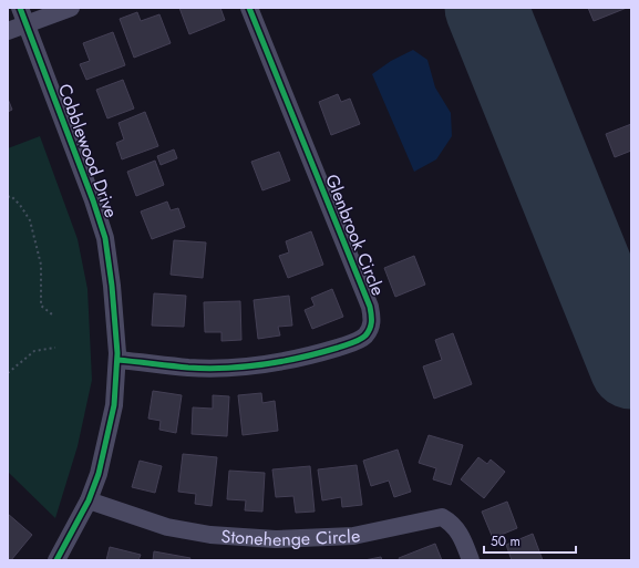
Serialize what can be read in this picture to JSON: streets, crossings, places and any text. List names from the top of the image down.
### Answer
{
  "streets": {
    "street": ["Cobblewood Drive", "Glenbrook Circle", "Stonehenge Circle"]
  },
  "crossings": [
    ["Cobblewood Drive", "Glenbrook Circle"],
    ["Cobblewood Drive", "Stonehenge Circle"]
  ],
  "scale_bar": "50 m"
}
